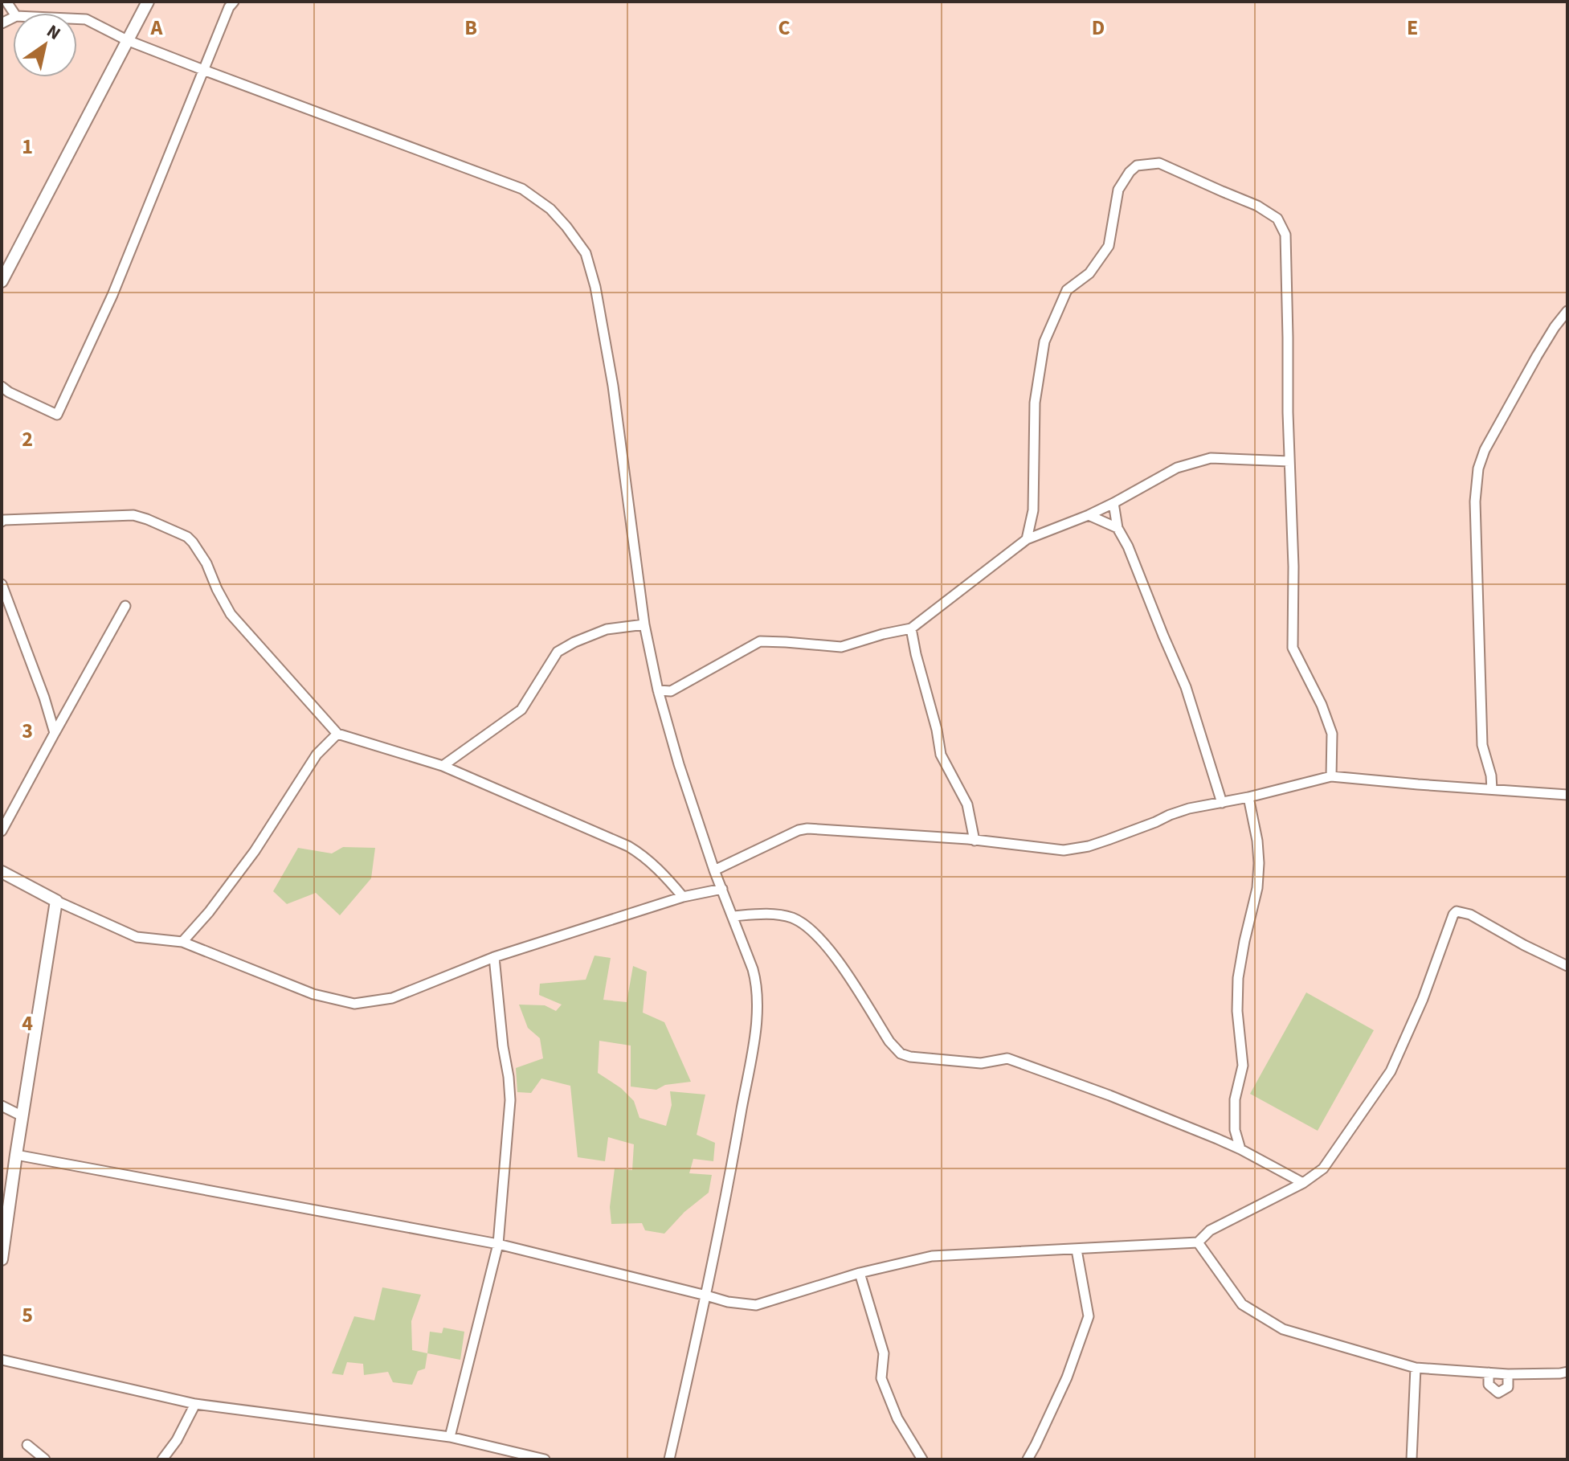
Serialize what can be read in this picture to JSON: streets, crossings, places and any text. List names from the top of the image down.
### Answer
{
  "north": "top right",
  "grid": {
    "columns": [
      "A",
      "B",
      "C",
      "D",
      "E"
    ],
    "rows": [
      "1",
      "2",
      "3",
      "4",
      "5"
    ]
  }
}
